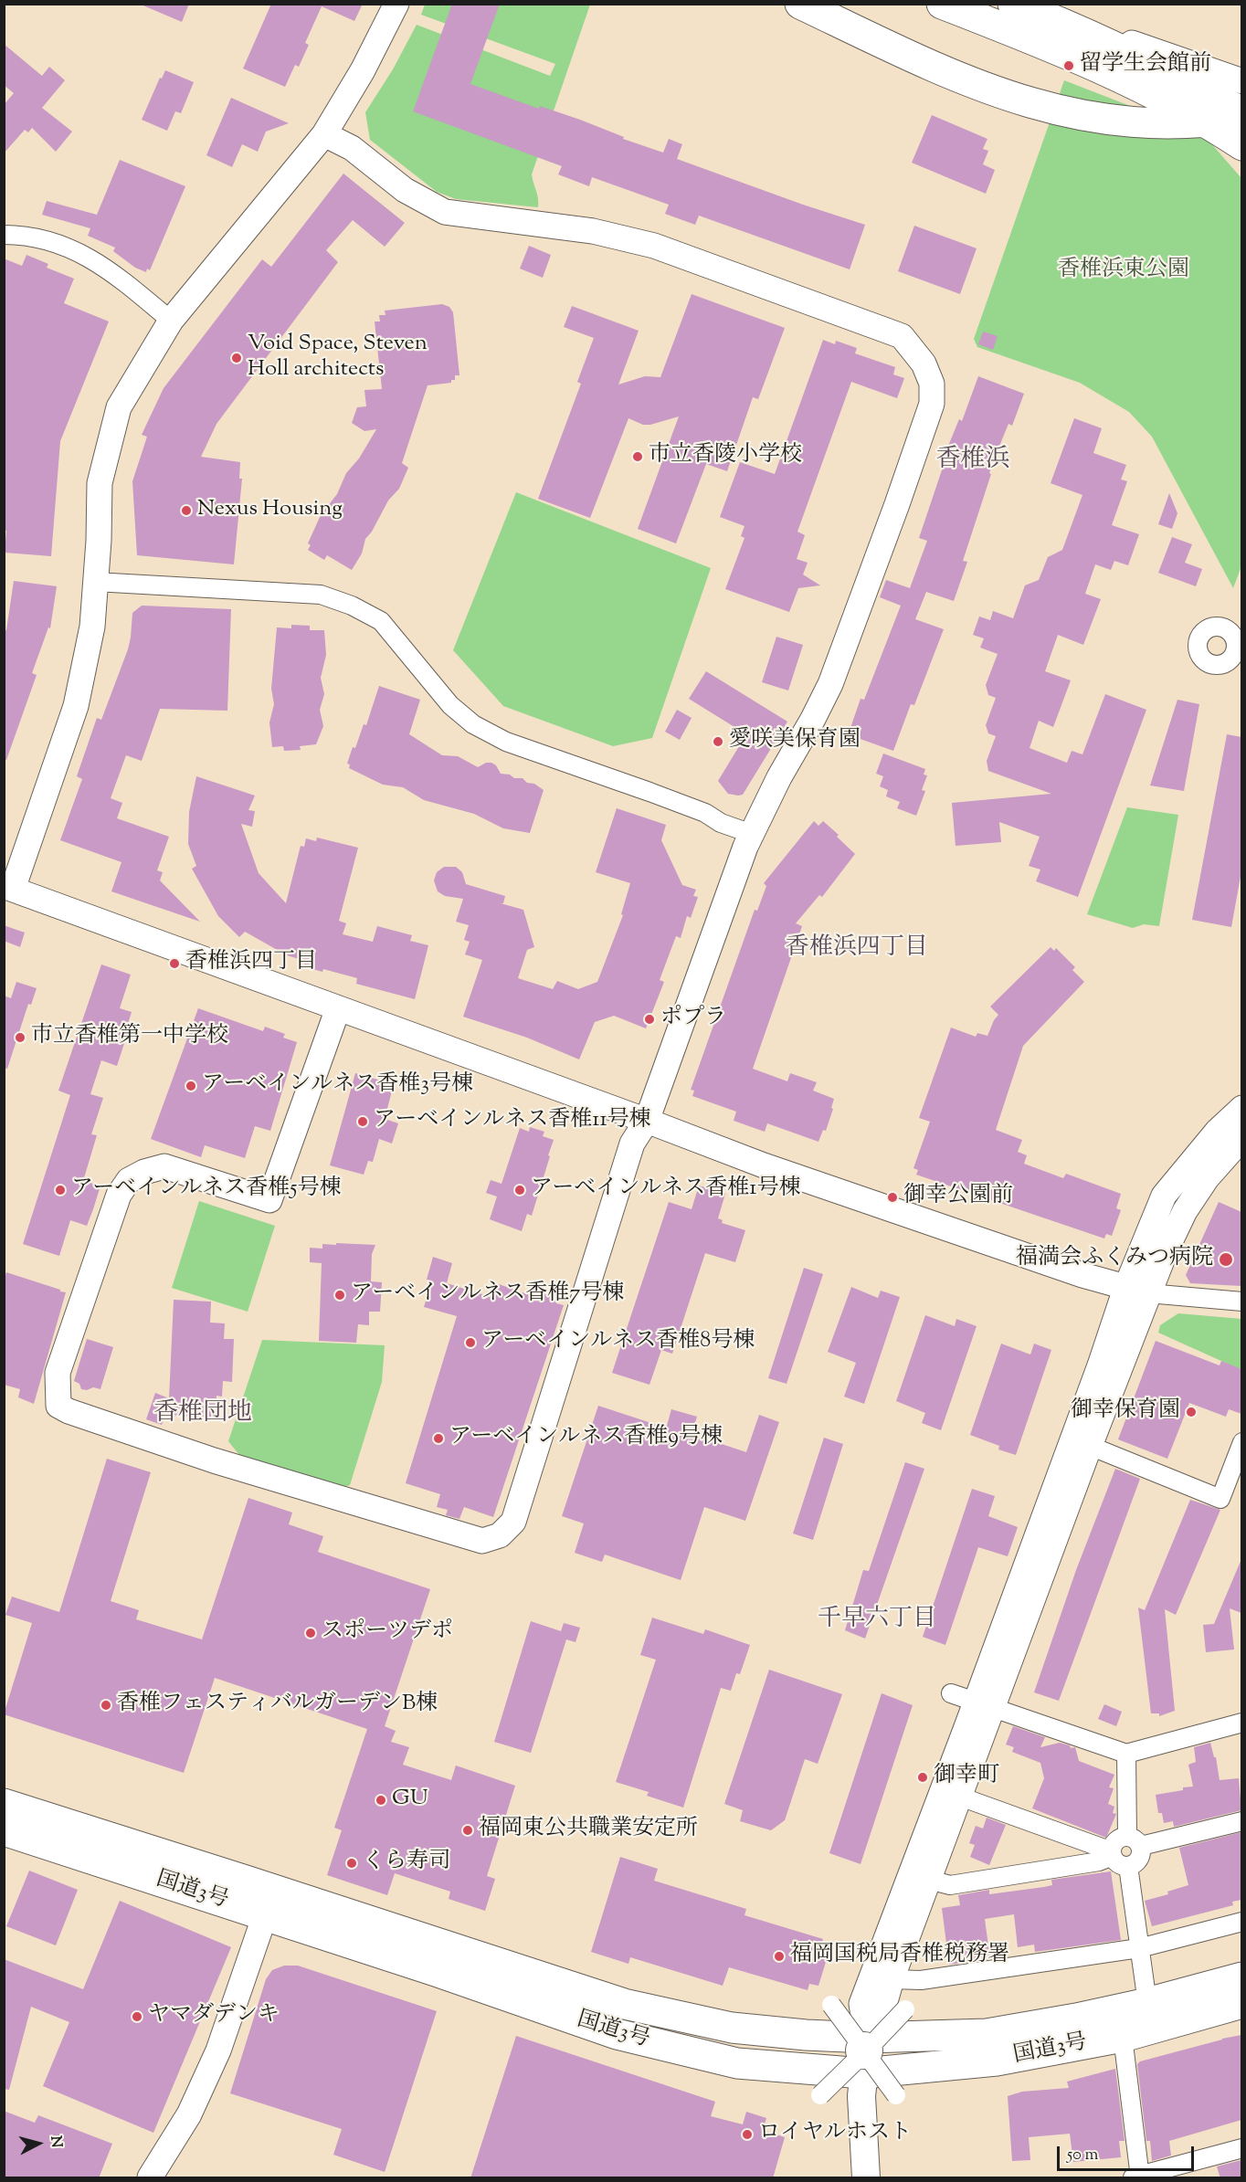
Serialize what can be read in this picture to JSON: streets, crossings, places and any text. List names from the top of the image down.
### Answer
{
  "streets": {
    "highway": ["国道3号"]
  },
  "districts": [
    "香椎浜",
    "香椎浜四丁目",
    "香椎団地",
    "千早六丁目"
  ],
  "parks": ["香椎浜東公園"],
  "places": [
    "留学生会館前",
    "Void Space, Steven Holl architects",
    "市立香陵小学校",
    "Nexus Housing",
    "愛咲美保育園",
    "香椎浜四丁目",
    "ポプラ",
    "市立香椎第一中学校",
    "アーベインルネス香椎3号棟",
    "アーベインルネス香椎11号棟",
    "アーベインルネス香椎5号棟",
    "アーベインルネス香椎1号棟",
    "御幸公園前",
    "福満会ふくみつ病院",
    "アーベインルネス香椎7号棟",
    "アーベインルネス香椎8号棟",
    "御幸保育園",
    "アーベインルネス香椎9号棟",
    "スポーツデポ",
    "香椎フェスティバルガーデンB棟",
    "御幸町",
    "GU",
    "福岡東公共職業安定所",
    "くら寿司",
    "福岡国税局香椎税務署",
    "ヤマダデンキ",
    "ロイヤルホスト"
  ],
  "scale_bar": "50 m",
  "north": "right"
}
